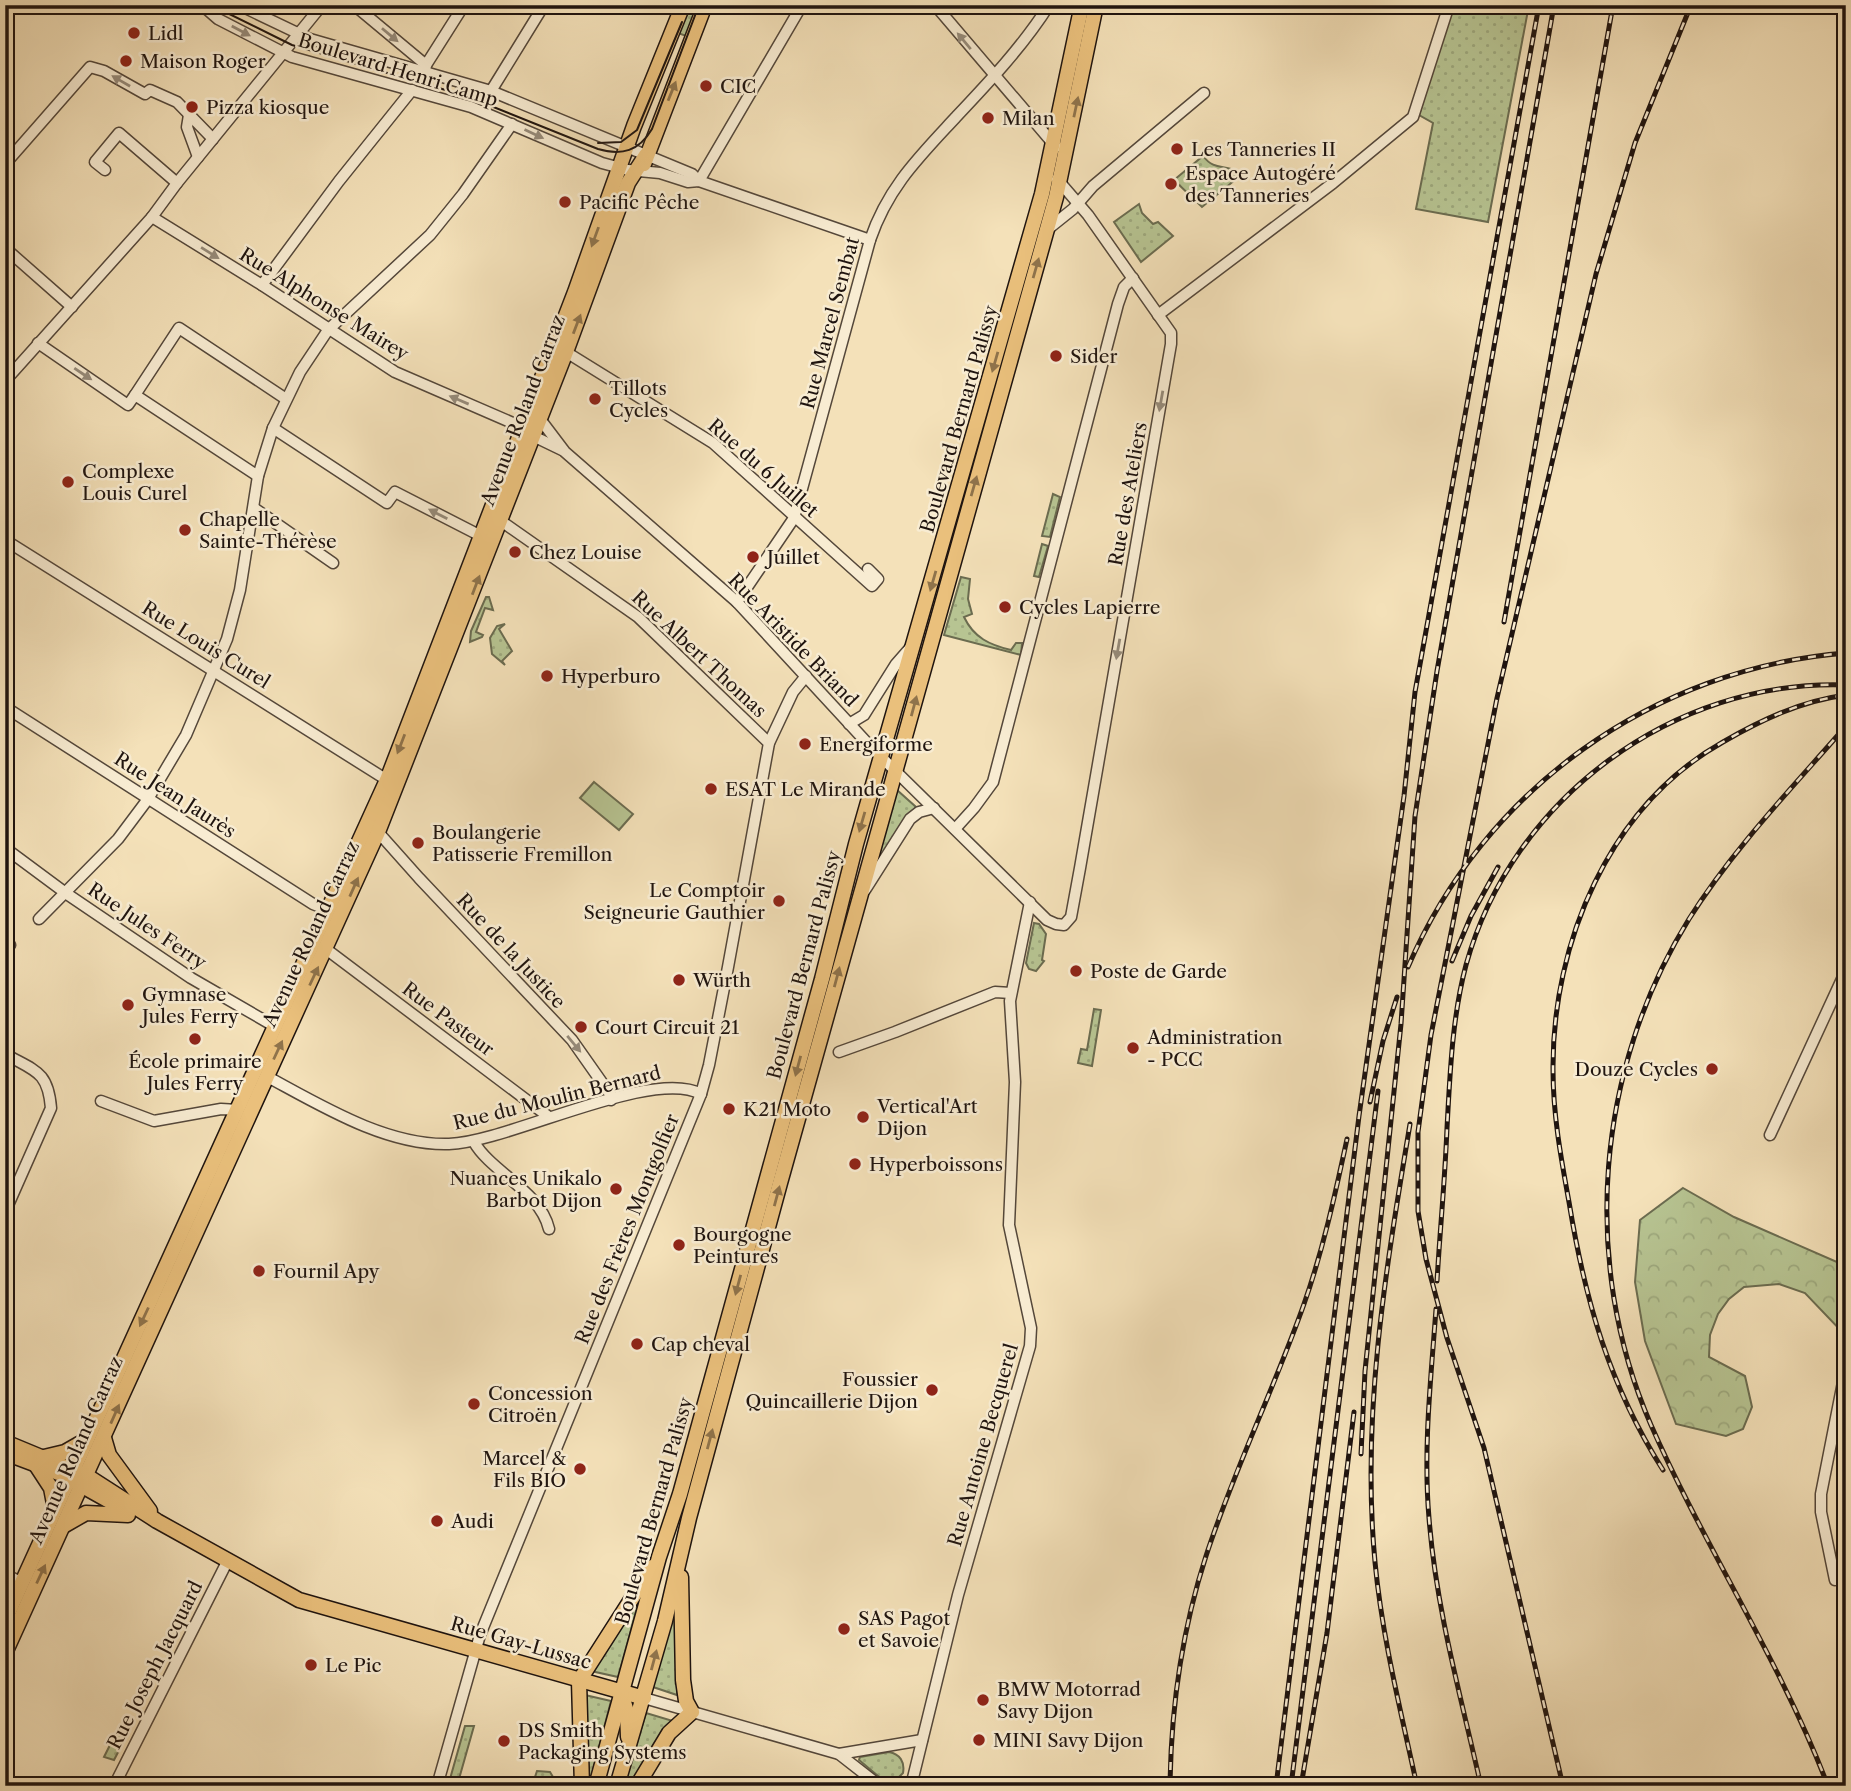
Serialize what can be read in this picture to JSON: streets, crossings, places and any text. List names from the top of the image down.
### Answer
{
  "streets": {
    "main road": ["Avenue Roland Carraz", "Boulevard Bernard Palissy", "Rue Gay-Lussac"],
    "street": [
      "Boulevard Henri Camp",
      "Rue Alphonse Mairey",
      "Rue Marcel Sembat",
      "Rue du 6 Juillet",
      "Rue des Ateliers",
      "Rue Aristide Briand",
      "Rue Louis Curel",
      "Rue Albert Thomas",
      "Rue Jean Jaurès",
      "Rue Jules Ferry",
      "Rue de la Justice",
      "Rue Pasteur",
      "Rue du Moulin Bernard",
      "Rue des Frères Montgolfier",
      "Rue Antoine Becquerel",
      "Rue Joseph Jacquard"
    ]
  },
  "crossings": [
    ["Rue Alphonse Mairey", "Avenue Roland Carraz"],
    ["Rue Alphonse Mairey", "Rue Aristide Briand"],
    ["Rue Marcel Sembat", "Rue du 6 Juillet"],
    ["Rue Marcel Sembat", "Rue des Ateliers"],
    ["Rue Marcel Sembat", "Rue Aristide Briand"],
    ["Avenue Roland Carraz", "Rue du 6 Juillet"],
    ["Avenue Roland Carraz", "Rue Aristide Briand"],
    ["Avenue Roland Carraz", "Rue Louis Curel"],
    ["Avenue Roland Carraz", "Rue Albert Thomas"],
    ["Avenue Roland Carraz", "Rue Jean Jaurès"],
    ["Avenue Roland Carraz", "Rue Jules Ferry"],
    ["Avenue Roland Carraz", "Rue de la Justice"],
    ["Avenue Roland Carraz", "Rue Pasteur"],
    ["Avenue Roland Carraz", "Rue du Moulin Bernard"],
    ["Avenue Roland Carraz", "Rue Gay-Lussac"],
    ["Boulevard Bernard Palissy", "Rue des Ateliers"],
    ["Boulevard Bernard Palissy", "Rue Aristide Briand"],
    ["Boulevard Bernard Palissy", "Rue Gay-Lussac"],
    ["Rue des Ateliers", "Rue Aristide Briand"],
    ["Rue Aristide Briand", "Rue des Frères Montgolfier"],
    ["Rue Aristide Briand", "Rue Antoine Becquerel"],
    ["Rue Albert Thomas", "Rue des Frères Montgolfier"],
    ["Rue de la Justice", "Rue du Moulin Bernard"],
    ["Rue Pasteur", "Rue du Moulin Bernard"],
    ["Rue du Moulin Bernard", "Rue des Frères Montgolfier"],
    ["Rue des Frères Montgolfier", "Rue Gay-Lussac"],
    ["Rue Gay-Lussac", "Rue Joseph Jacquard"]
  ],
  "one_way": ["Rue de la Justice"],
  "places": [
    "Lidl",
    "Maison Roger",
    "CIC",
    "Pizza kiosque",
    "Milan",
    "Les Tanneries II",
    "Espace Autogéré des Tanneries",
    "Pacific Pêche",
    "Sider",
    "Tillots Cycles",
    "Complexe Louis Curel",
    "Chapelle Sainte-Thérèse",
    "Chez Louise",
    "Juillet",
    "Cycles Lapierre",
    "Hyperburo",
    "Energiforme",
    "ESAT Le Mirande",
    "Boulangerie Patisserie Fremillon",
    "Le Comptoir Seigneurie Gauthier",
    "Poste de Garde",
    "Würth",
    "Gymnase Jules Ferry",
    "Court Circuit 21",
    "École primaire Jules Ferry",
    "Administration - PCC",
    "Douze Cycles",
    "K21 Moto",
    "Vertical'Art Dijon",
    "Hyperboissons",
    "Nuances Unikalo Barbot Dijon",
    "Bourgogne Peintures",
    "Fournil Apy",
    "Cap cheval",
    "Foussier Quincaillerie Dijon",
    "Concession Citroën",
    "Marcel & Fils BIO",
    "Audi",
    "SAS Pagot et Savoie",
    "Le Pic",
    "BMW Motorrad Savy Dijon",
    "MINI Savy Dijon",
    "DS Smith Packaging Systems"
  ]
}
